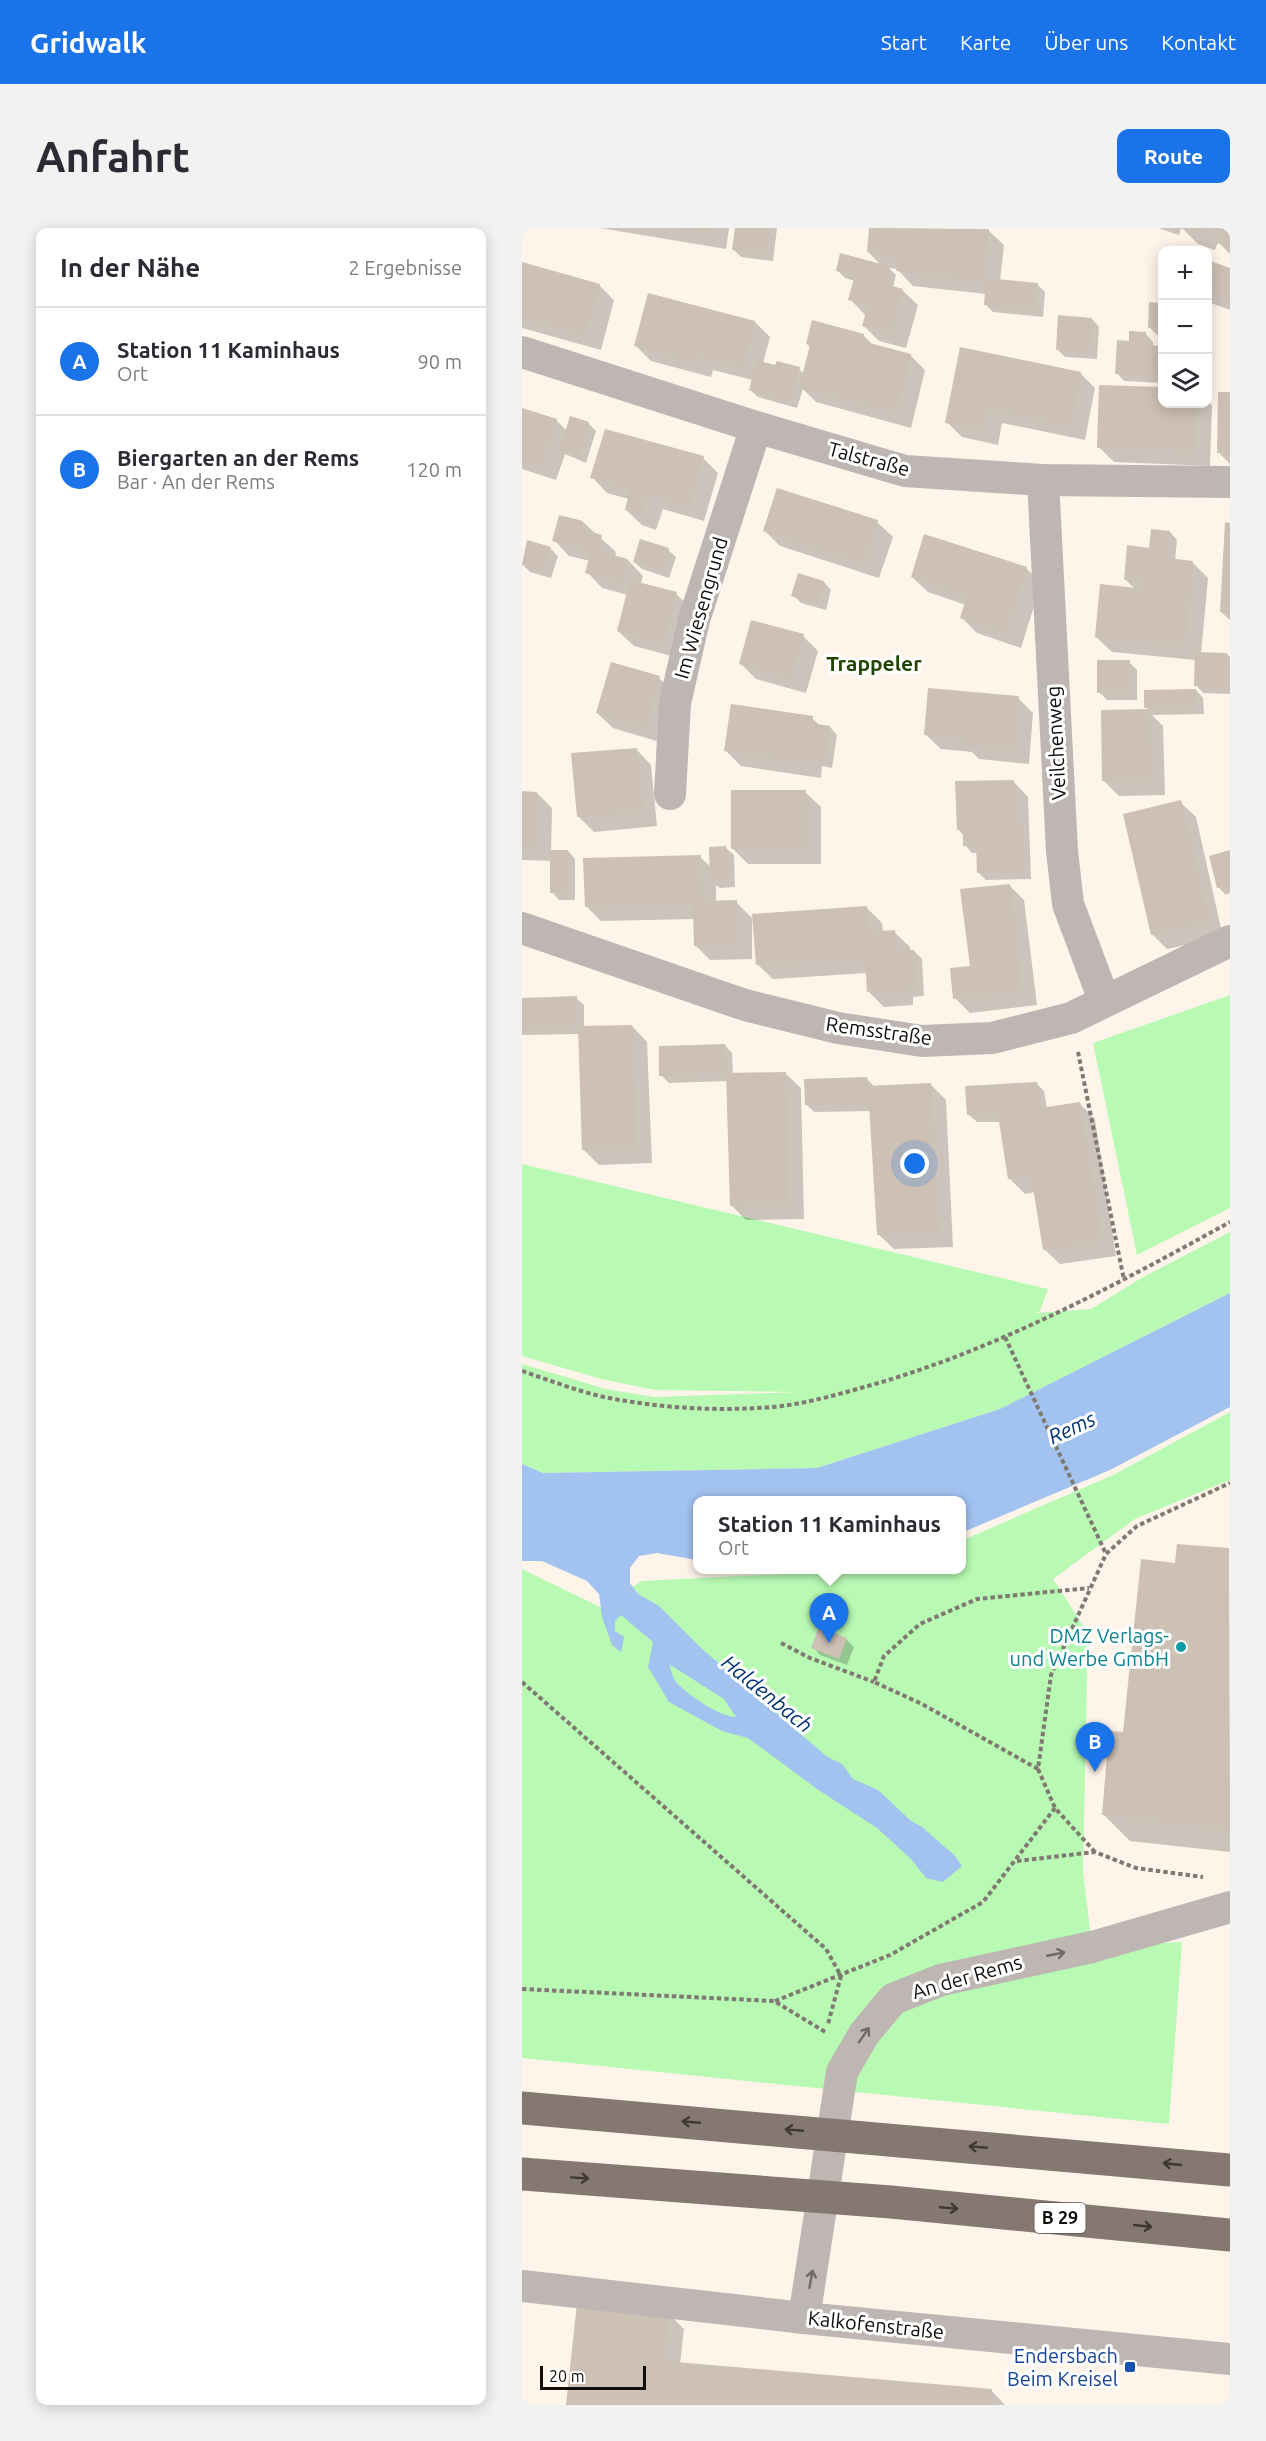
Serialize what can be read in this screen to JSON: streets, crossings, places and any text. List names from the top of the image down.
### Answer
{
  "streets": {
    "highway": ["B 29"],
    "street": [
      "Talstraße",
      "Im Wiesengrund",
      "Veilchenweg",
      "Remsstraße",
      "An der Rems",
      "Kalkofenstraße"
    ]
  },
  "crossings": [
    ["Talstraße", "Im Wiesengrund"],
    ["Talstraße", "Veilchenweg"],
    ["Veilchenweg", "Remsstraße"],
    ["An der Rems", "Kalkofenstraße"]
  ],
  "one_way": ["An der Rems"],
  "districts": ["Trappeler"],
  "water": ["Rems", "Haldenbach"],
  "places": {
    "other": ["DMZ Verlags- und Werbe GmbH"],
    "transit": ["Endersbach Beim Kreisel"]
  },
  "scale_bar": "20 m",
  "page": {
    "header": "Gridwalk",
    "nav": [
      "Start",
      "Karte",
      "Über uns",
      "Kontakt"
    ],
    "buttons": "Route",
    "title": "Anfahrt",
    "heading": ["In der Nähe", "2 Ergebnisse"],
    "map_buttons": ["+", "−"],
    "list": [
      {
        "mark": "A",
        "name": "Station 11 Kaminhaus",
        "note": "Ort",
        "value": "90 m"
      },
      {
        "mark": "B",
        "name": "Biergarten an der Rems",
        "note": "Bar · An der Rems",
        "value": "120 m"
      }
    ],
    "popup": ["Station 11 Kaminhaus", "Ort"],
    "pins": ["A", "B"],
    "scale": "20 m"
  }
}
